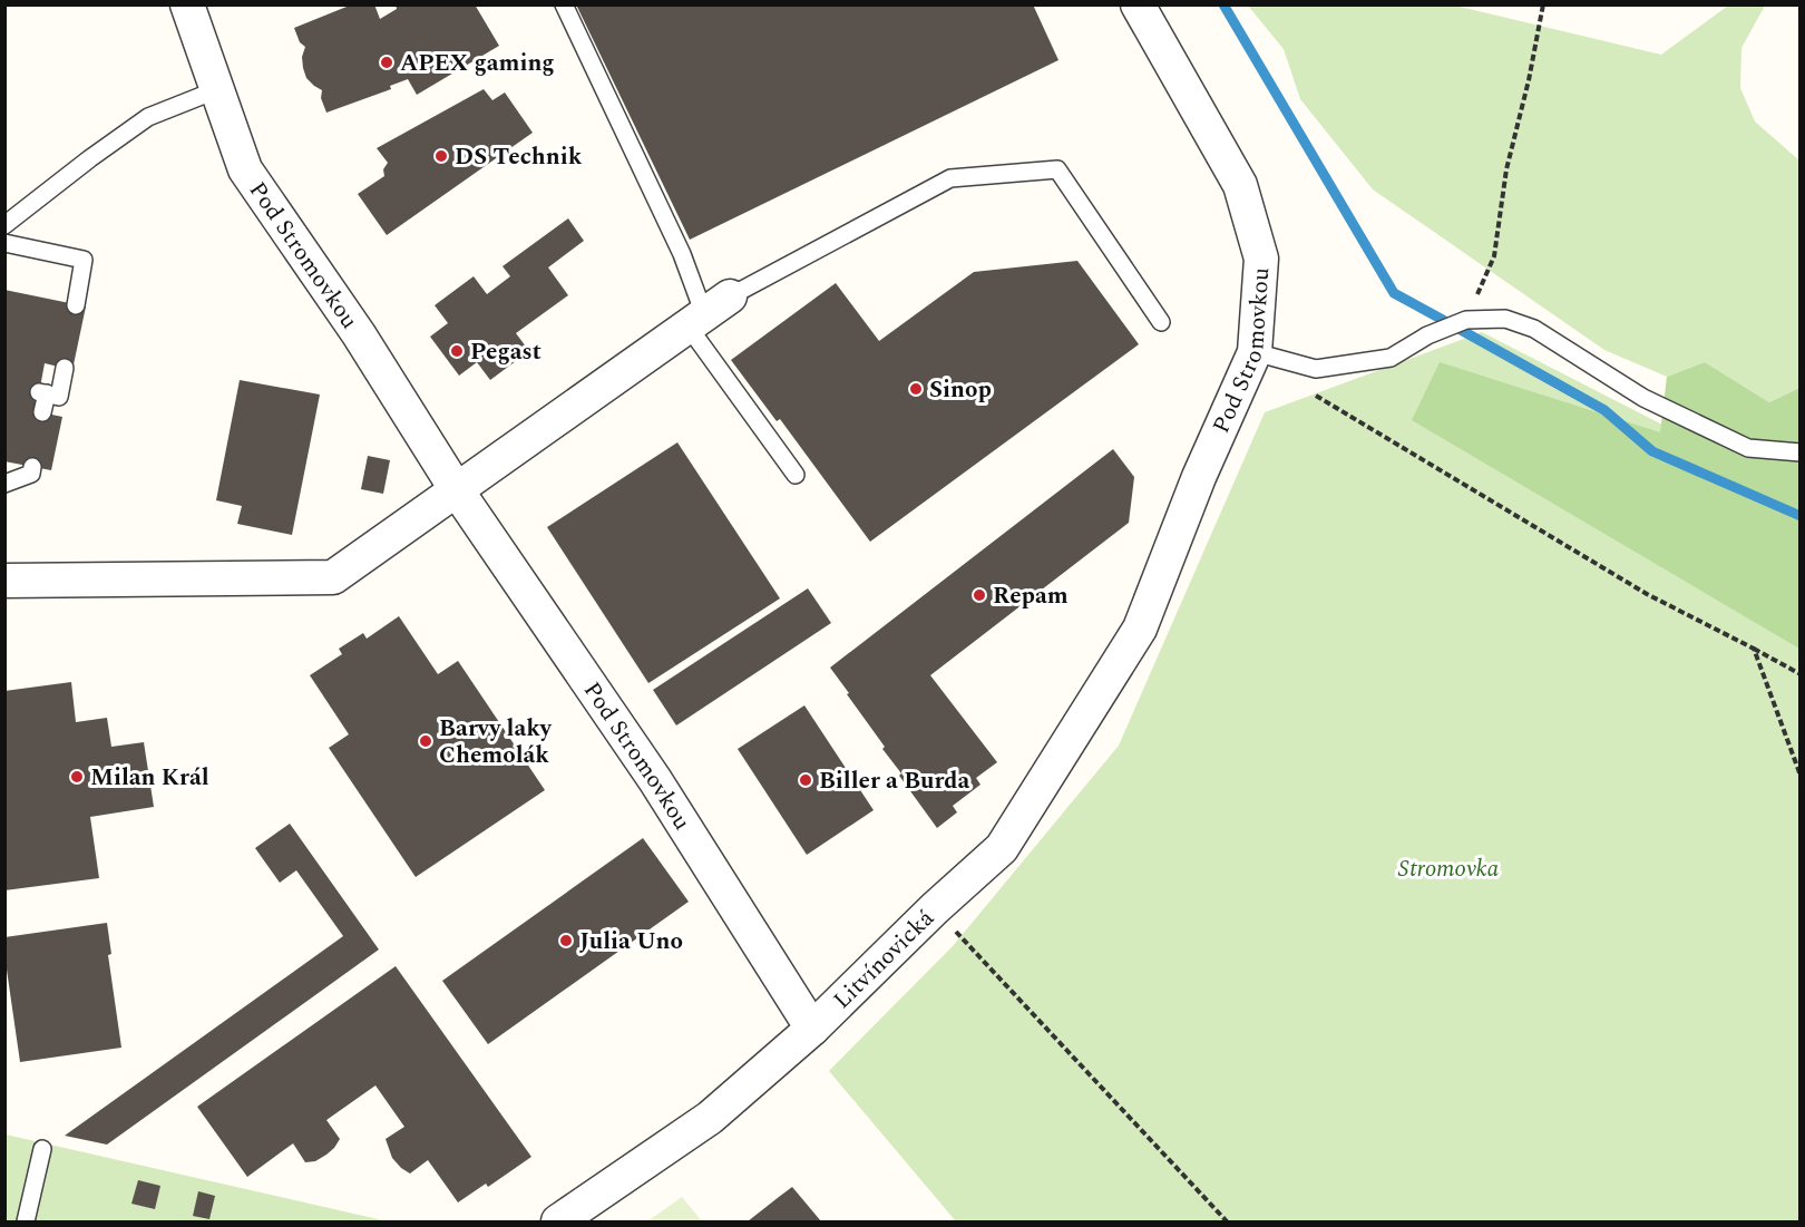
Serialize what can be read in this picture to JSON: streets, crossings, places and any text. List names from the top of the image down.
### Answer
{
  "streets": {
    "street": ["Pod Stromovkou", "Litvínovická"]
  },
  "crossings": [
    ["Pod Stromovkou", "Litvínovická"]
  ],
  "parks": ["Stromovka"],
  "places": [
    "APEX gaming",
    "DS Technik",
    "Pegast",
    "Sinop",
    "Repam",
    "Barvy laky Chemolák",
    "Milan Král",
    "Biller a Burda",
    "Julia Uno"
  ]
}
